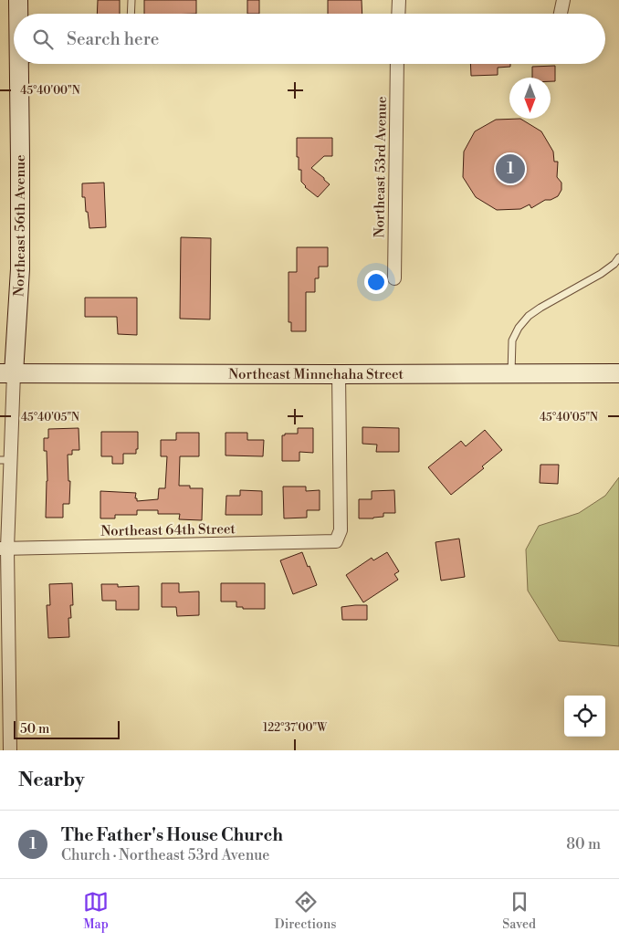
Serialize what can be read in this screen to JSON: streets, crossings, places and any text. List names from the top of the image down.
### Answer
{
  "streets": {
    "main road": ["Northeast 56th Avenue", "Northeast Minnehaha Street"],
    "street": ["Northeast 53rd Avenue", "Northeast 64th Street"]
  },
  "crossings": [
    ["Northeast 56th Avenue", "Northeast Minnehaha Street"],
    ["Northeast 56th Avenue", "Northeast 64th Street"],
    ["Northeast Minnehaha Street", "Northeast 64th Street"]
  ],
  "scale_bar": "50 m",
  "north": "bottom",
  "page": {
    "search": "Search here",
    "pins": "1",
    "scale": "50 m",
    "heading": "Nearby",
    "list": [
      {
        "mark": "1",
        "name": "The Father's House Church",
        "note": "Church · Northeast 53rd Avenue",
        "value": "80 m"
      }
    ],
    "nav": ["Map", "Directions", "Saved"]
  },
  "coordinates": ["45°40'00\"N", "45°40'05\"N", "122°37'00\"W"]
}
